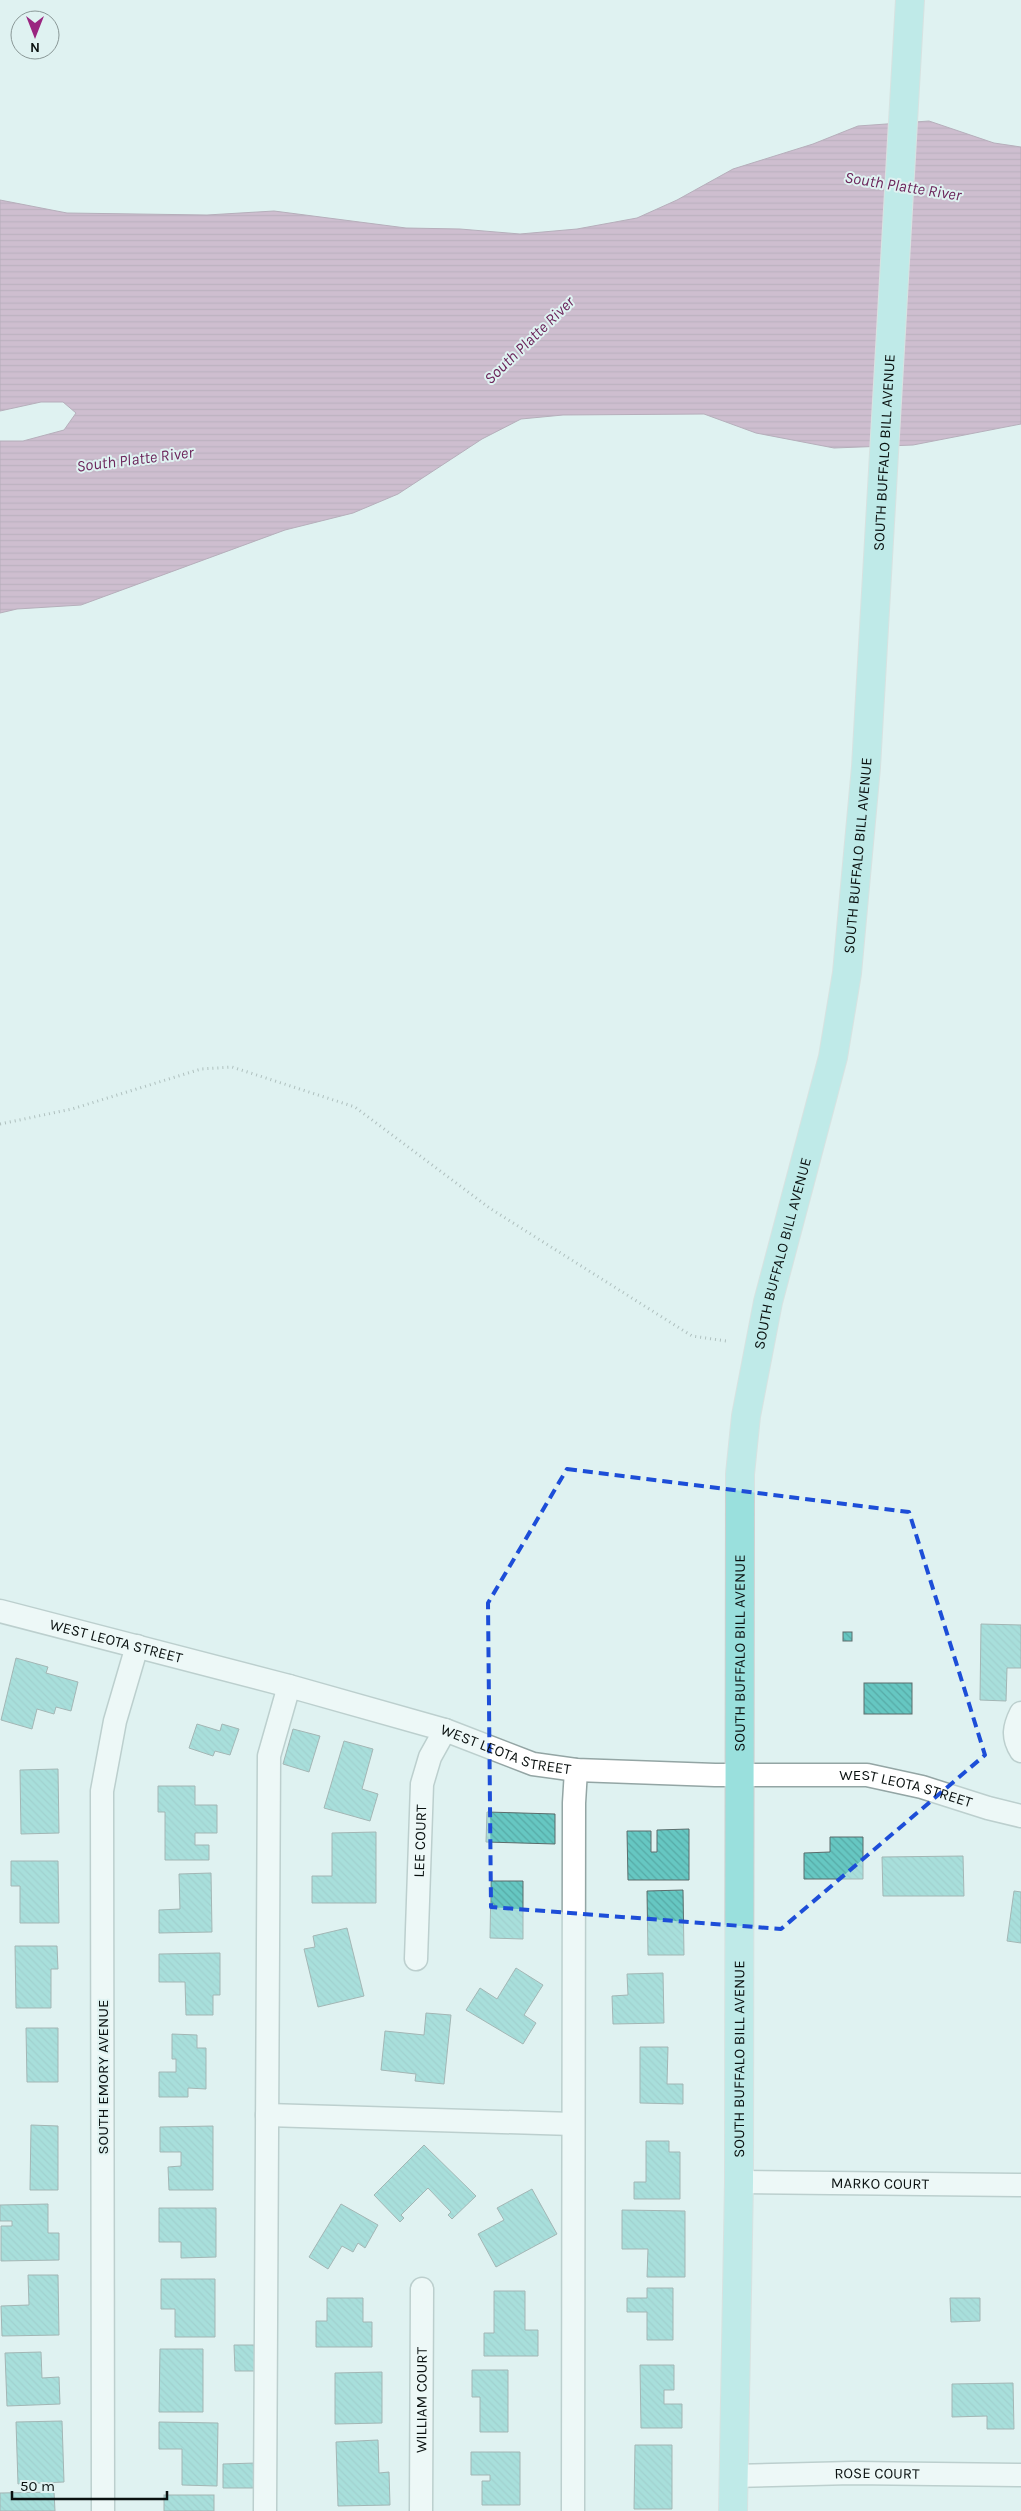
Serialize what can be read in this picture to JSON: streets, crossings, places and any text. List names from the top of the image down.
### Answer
{
  "streets": {
    "main road": ["SOUTH BUFFALO BILL AVENUE"],
    "street": [
      "WEST LEOTA STREET",
      "LEE COURT",
      "SOUTH EMORY AVENUE",
      "MARKO COURT",
      "WILLIAM COURT",
      "ROSE COURT"
    ]
  },
  "crossings": [
    ["SOUTH BUFFALO BILL AVENUE", "WEST LEOTA STREET"],
    ["SOUTH BUFFALO BILL AVENUE", "MARKO COURT"],
    ["SOUTH BUFFALO BILL AVENUE", "ROSE COURT"],
    ["WEST LEOTA STREET", "LEE COURT"],
    ["WEST LEOTA STREET", "SOUTH EMORY AVENUE"]
  ],
  "water": ["South Platte River"],
  "scale_bar": "50 m",
  "north": "bottom"
}
